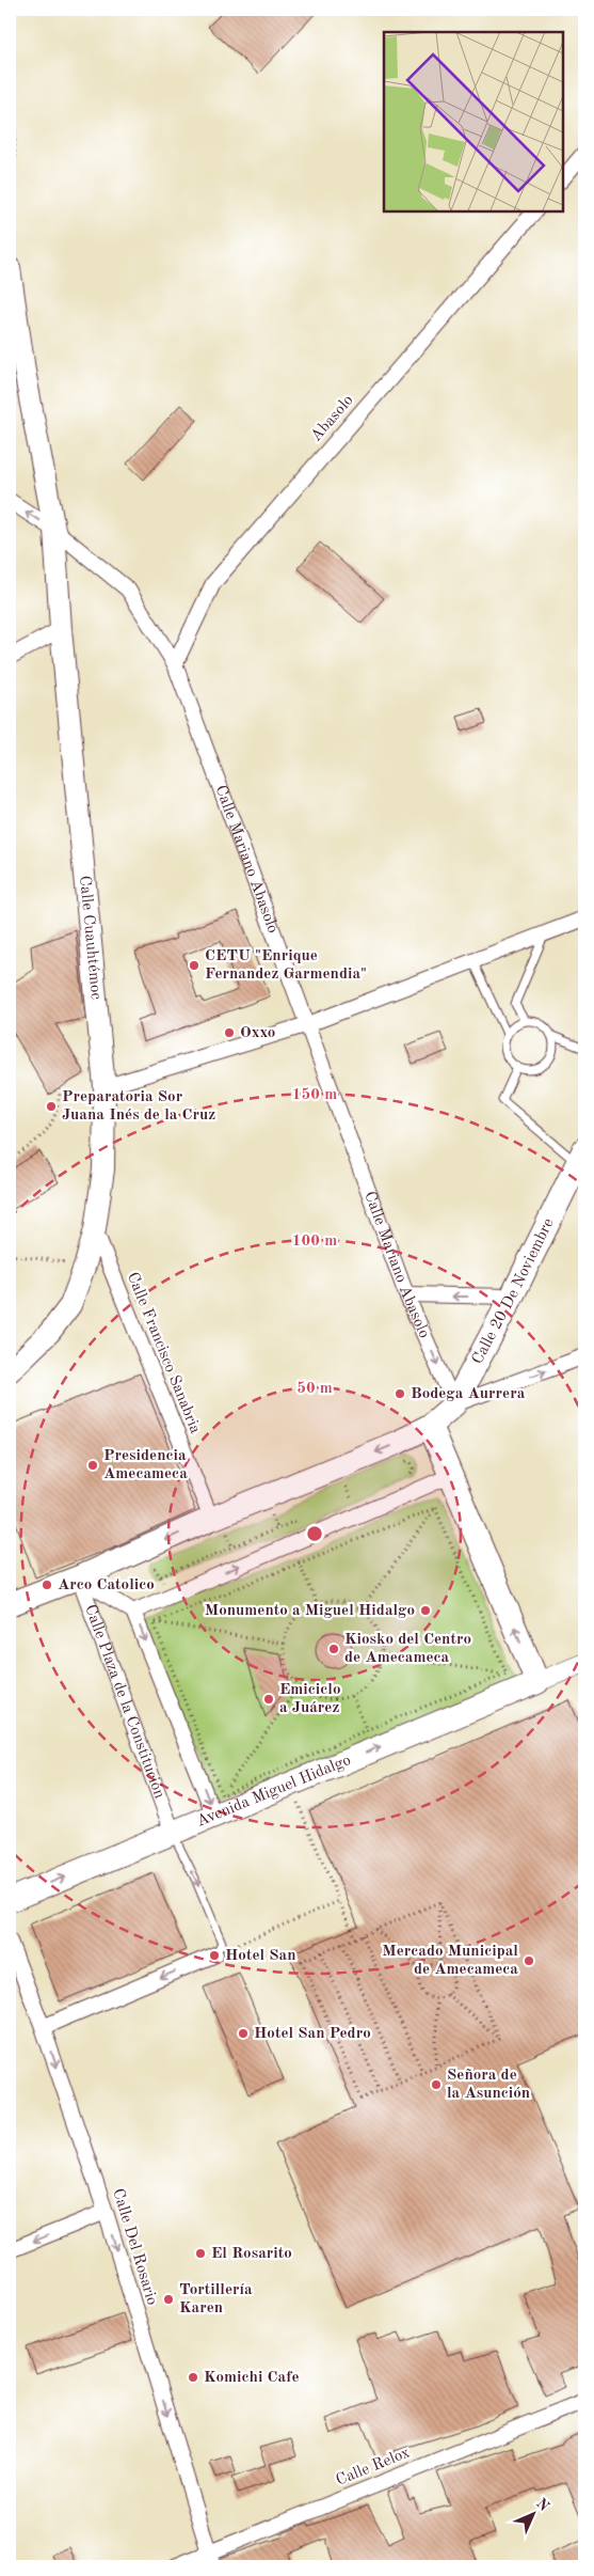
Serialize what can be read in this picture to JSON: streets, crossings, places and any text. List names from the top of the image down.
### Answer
{
  "streets": {
    "main road": ["Calle Cuauhtémoc", "Calle 20 De Noviembre", "Avenida Miguel Hidalgo"],
    "street": [
      "Abasolo",
      "Calle Mariano Abasolo",
      "Calle Francisco Sanabria",
      "Calle Plaza de la Constitución",
      "Calle Del Rosario",
      "Calle Relox"
    ]
  },
  "crossings": [
    ["Abasolo", "Calle Mariano Abasolo"],
    ["Calle Mariano Abasolo", "Calle Cuauhtémoc"],
    ["Calle Mariano Abasolo", "Calle 20 De Noviembre"],
    ["Calle Cuauhtémoc", "Calle Francisco Sanabria"],
    ["Calle Plaza de la Constitución", "Avenida Miguel Hidalgo"],
    ["Calle Del Rosario", "Calle Relox"]
  ],
  "one_way": ["Avenida Miguel Hidalgo", "Calle Del Rosario"],
  "places": [
    "CETU \"Enrique Fernandez Garmendia\"",
    "Oxxo",
    "Preparatoria Sor Juana Inés de la Cruz",
    "Bodega Aurrera",
    "Presidencia Amecameca",
    "Arco Catolico",
    "Monumento a Miguel Hidalgo",
    "Kiosko del Centro de Amecameca",
    "Emiciclo a Juárez",
    "Hotel San",
    "Mercado Municipal de Amecameca",
    "Hotel San Pedro",
    "Señora de la Asunción",
    "El Rosarito",
    "Tortillería Karen",
    "Komichi Cafe"
  ],
  "north": "top right",
  "rings": ["150 m", "100 m", "50 m"]
}
